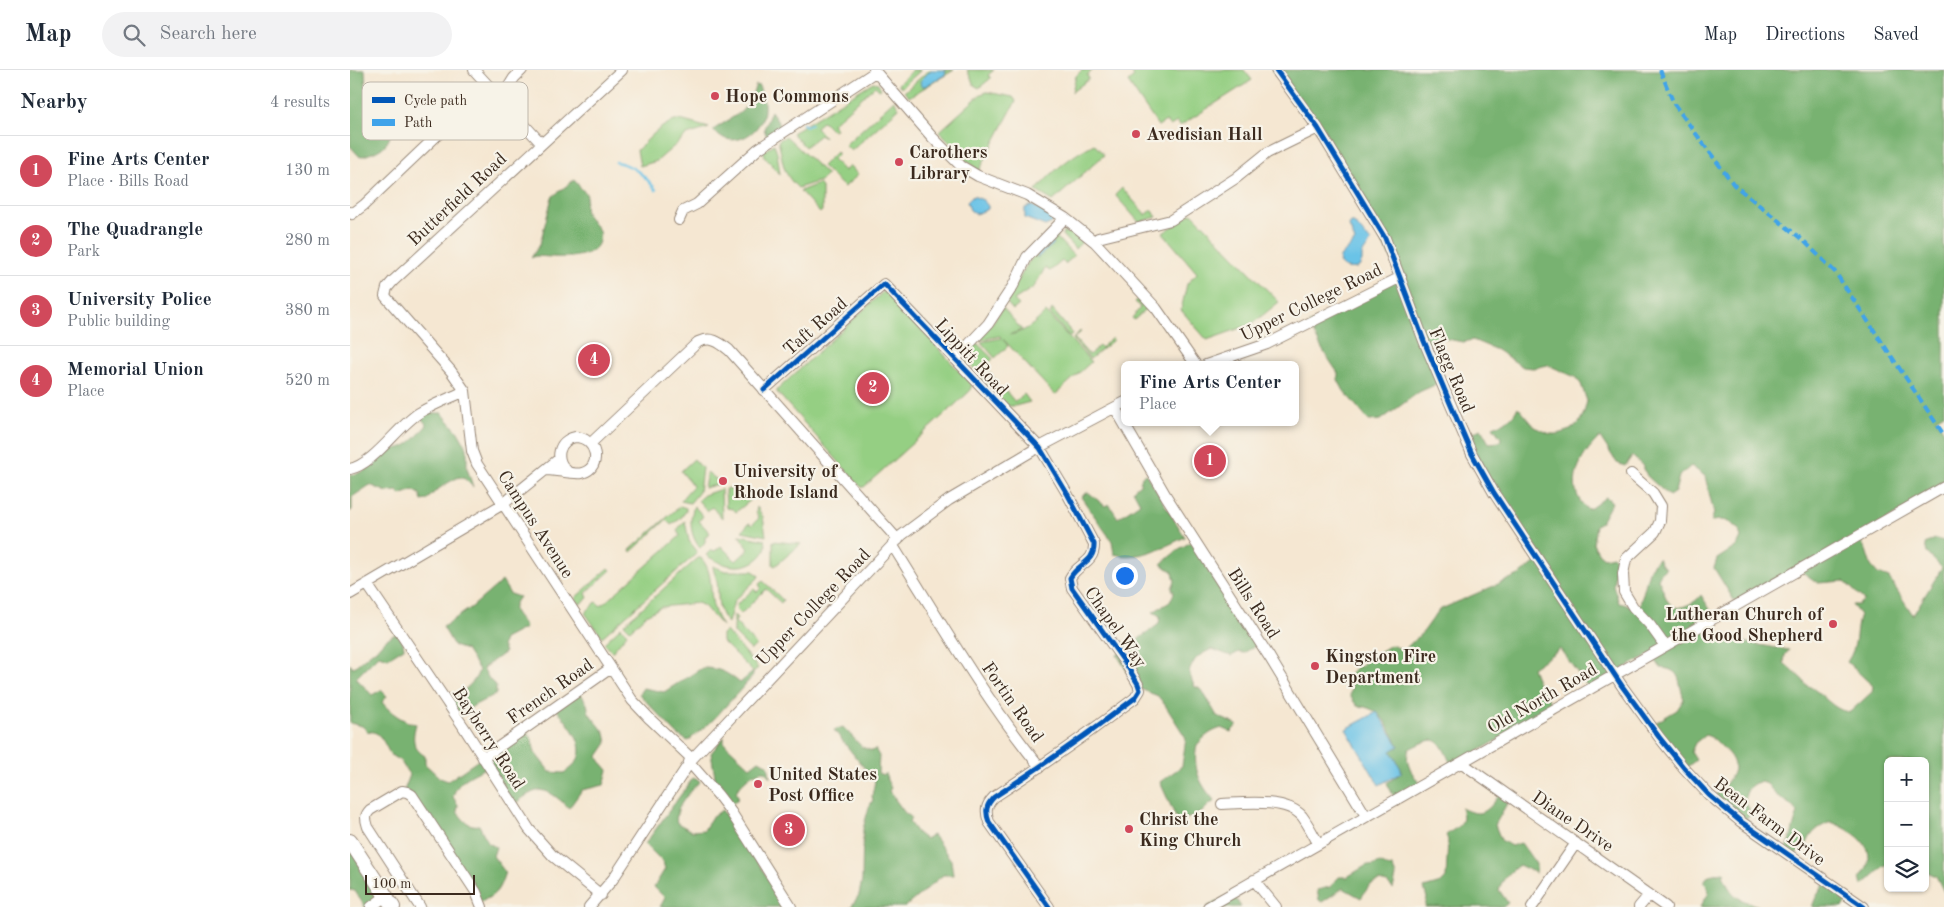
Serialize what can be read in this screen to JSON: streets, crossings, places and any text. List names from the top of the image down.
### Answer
{
  "streets": {
    "street": [
      "Butterfield Road",
      "Upper College Road",
      "Taft Road",
      "Lippitt Road",
      "Flagg Road",
      "Campus Avenue",
      "Bills Road",
      "Chapel Way",
      "French Road",
      "Old North Road",
      "Fortin Road",
      "Bayberry Road",
      "Diane Drive",
      "Bean Farm Drive"
    ]
  },
  "crossings": [
    ["Butterfield Road", "Campus Avenue"],
    ["Upper College Road", "Lippitt Road"],
    ["Upper College Road", "Flagg Road"],
    ["Upper College Road", "Campus Avenue"],
    ["Upper College Road", "Bills Road"],
    ["Upper College Road", "Chapel Way"],
    ["Upper College Road", "Fortin Road"],
    ["Upper College Road", "Bayberry Road"],
    ["Taft Road", "Lippitt Road"],
    ["Taft Road", "Fortin Road"],
    ["Lippitt Road", "Chapel Way"],
    ["Flagg Road", "Old North Road"],
    ["Flagg Road", "Bean Farm Drive"],
    ["Campus Avenue", "French Road"],
    ["Bills Road", "Old North Road"],
    ["Chapel Way", "Fortin Road"],
    ["French Road", "Bayberry Road"],
    ["Old North Road", "Diane Drive"],
    ["Old North Road", "Bean Farm Drive"]
  ],
  "places": [
    "Hope Commons",
    "Avedisian Hall",
    "Carothers Library",
    "University of Rhode Island",
    "Lutheran Church of the Good Shepherd",
    "Kingston Fire Department",
    "United States Post Office",
    "Christ the King Church"
  ],
  "legend": ["Cycle path", "Path"],
  "scale_bar": "100 m",
  "page": {
    "header": "Map",
    "search": "Search here",
    "nav": ["Map", "Directions", "Saved"],
    "heading": ["Nearby", "4 results"],
    "list": [
      {
        "mark": "1",
        "name": "Fine Arts Center",
        "note": "Place · Bills Road",
        "value": "130 m"
      },
      {
        "mark": "2",
        "name": "The Quadrangle",
        "note": "Park",
        "value": "280 m"
      },
      {
        "mark": "3",
        "name": "University Police",
        "note": "Public building",
        "value": "380 m"
      },
      {
        "mark": "4",
        "name": "Memorial Union",
        "note": "Place",
        "value": "520 m"
      }
    ],
    "pins": [
      "4",
      "2",
      "1",
      "3"
    ],
    "popup": ["Fine Arts Center", "Place"],
    "map_buttons": ["+", "−"],
    "scale": "100 m"
  }
}
